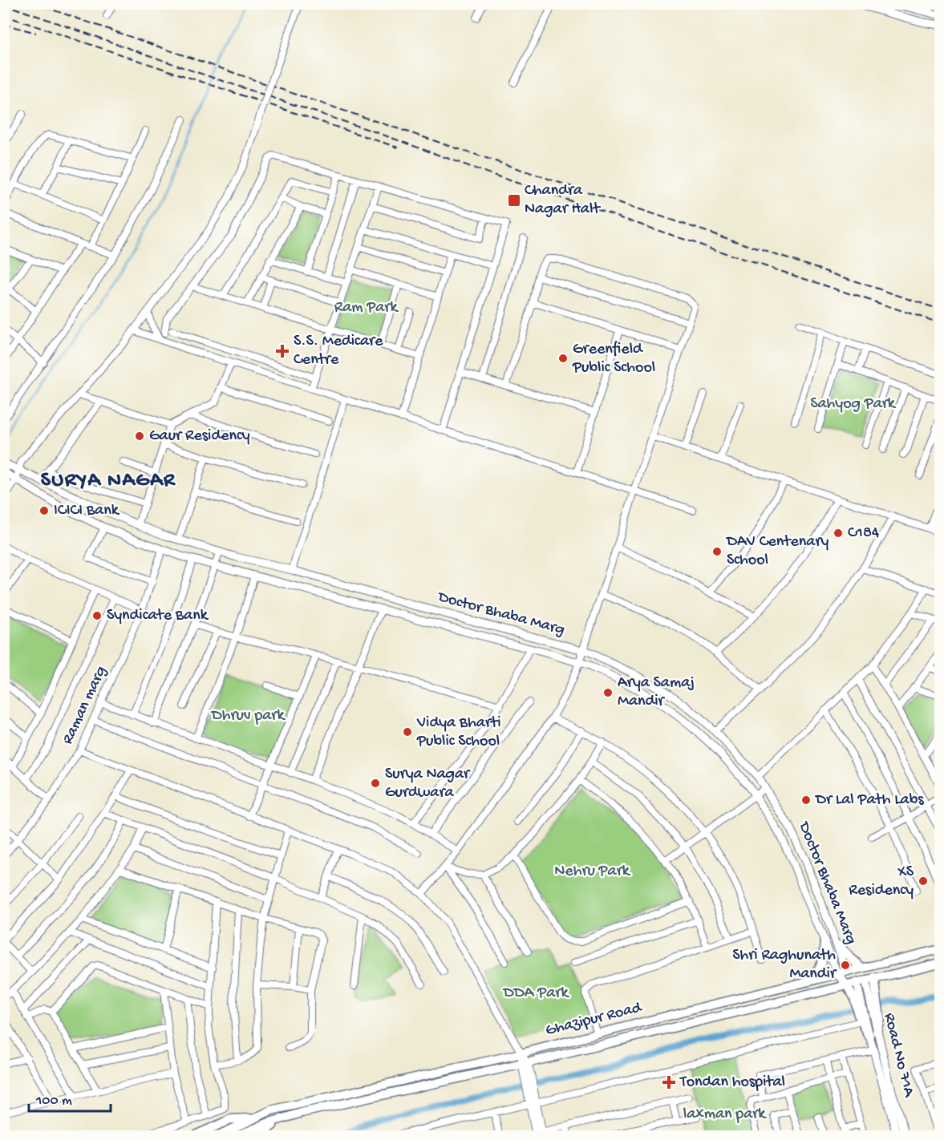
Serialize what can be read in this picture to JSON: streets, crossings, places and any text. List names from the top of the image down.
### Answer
{
  "streets": {
    "main road": ["Ghazipur Road"],
    "street": ["Doctor Bhaba Marg", "Raman marg", "Road No 71A"]
  },
  "crossings": [
    ["Doctor Bhaba Marg", "Raman marg"],
    ["Doctor Bhaba Marg", "Ghazipur Road"]
  ],
  "districts": ["SURYA NAGAR"],
  "parks": [
    "Ram Park",
    "Sahyog Park",
    "Dhruv park",
    "Nehru Park",
    "DDA Park",
    "laxman park"
  ],
  "places": {
    "transit": ["Chandra Nagar Halt"],
    "health": ["S.S. Medicare Centre", "Tondan hospital"],
    "other": [
      "Greenfield Public School",
      "Gaur Residency",
      "ICICI Bank",
      "C184",
      "DAV Centenary School",
      "Syndicate Bank",
      "Arya Samaj Mandir",
      "Vidya Bharti Public School",
      "Surya Nagar Gurdwara",
      "Dr Lal Path Labs",
      "XS Residency",
      "Shri Raghunath Mandir"
    ]
  },
  "scale_bar": "100 m"
}
